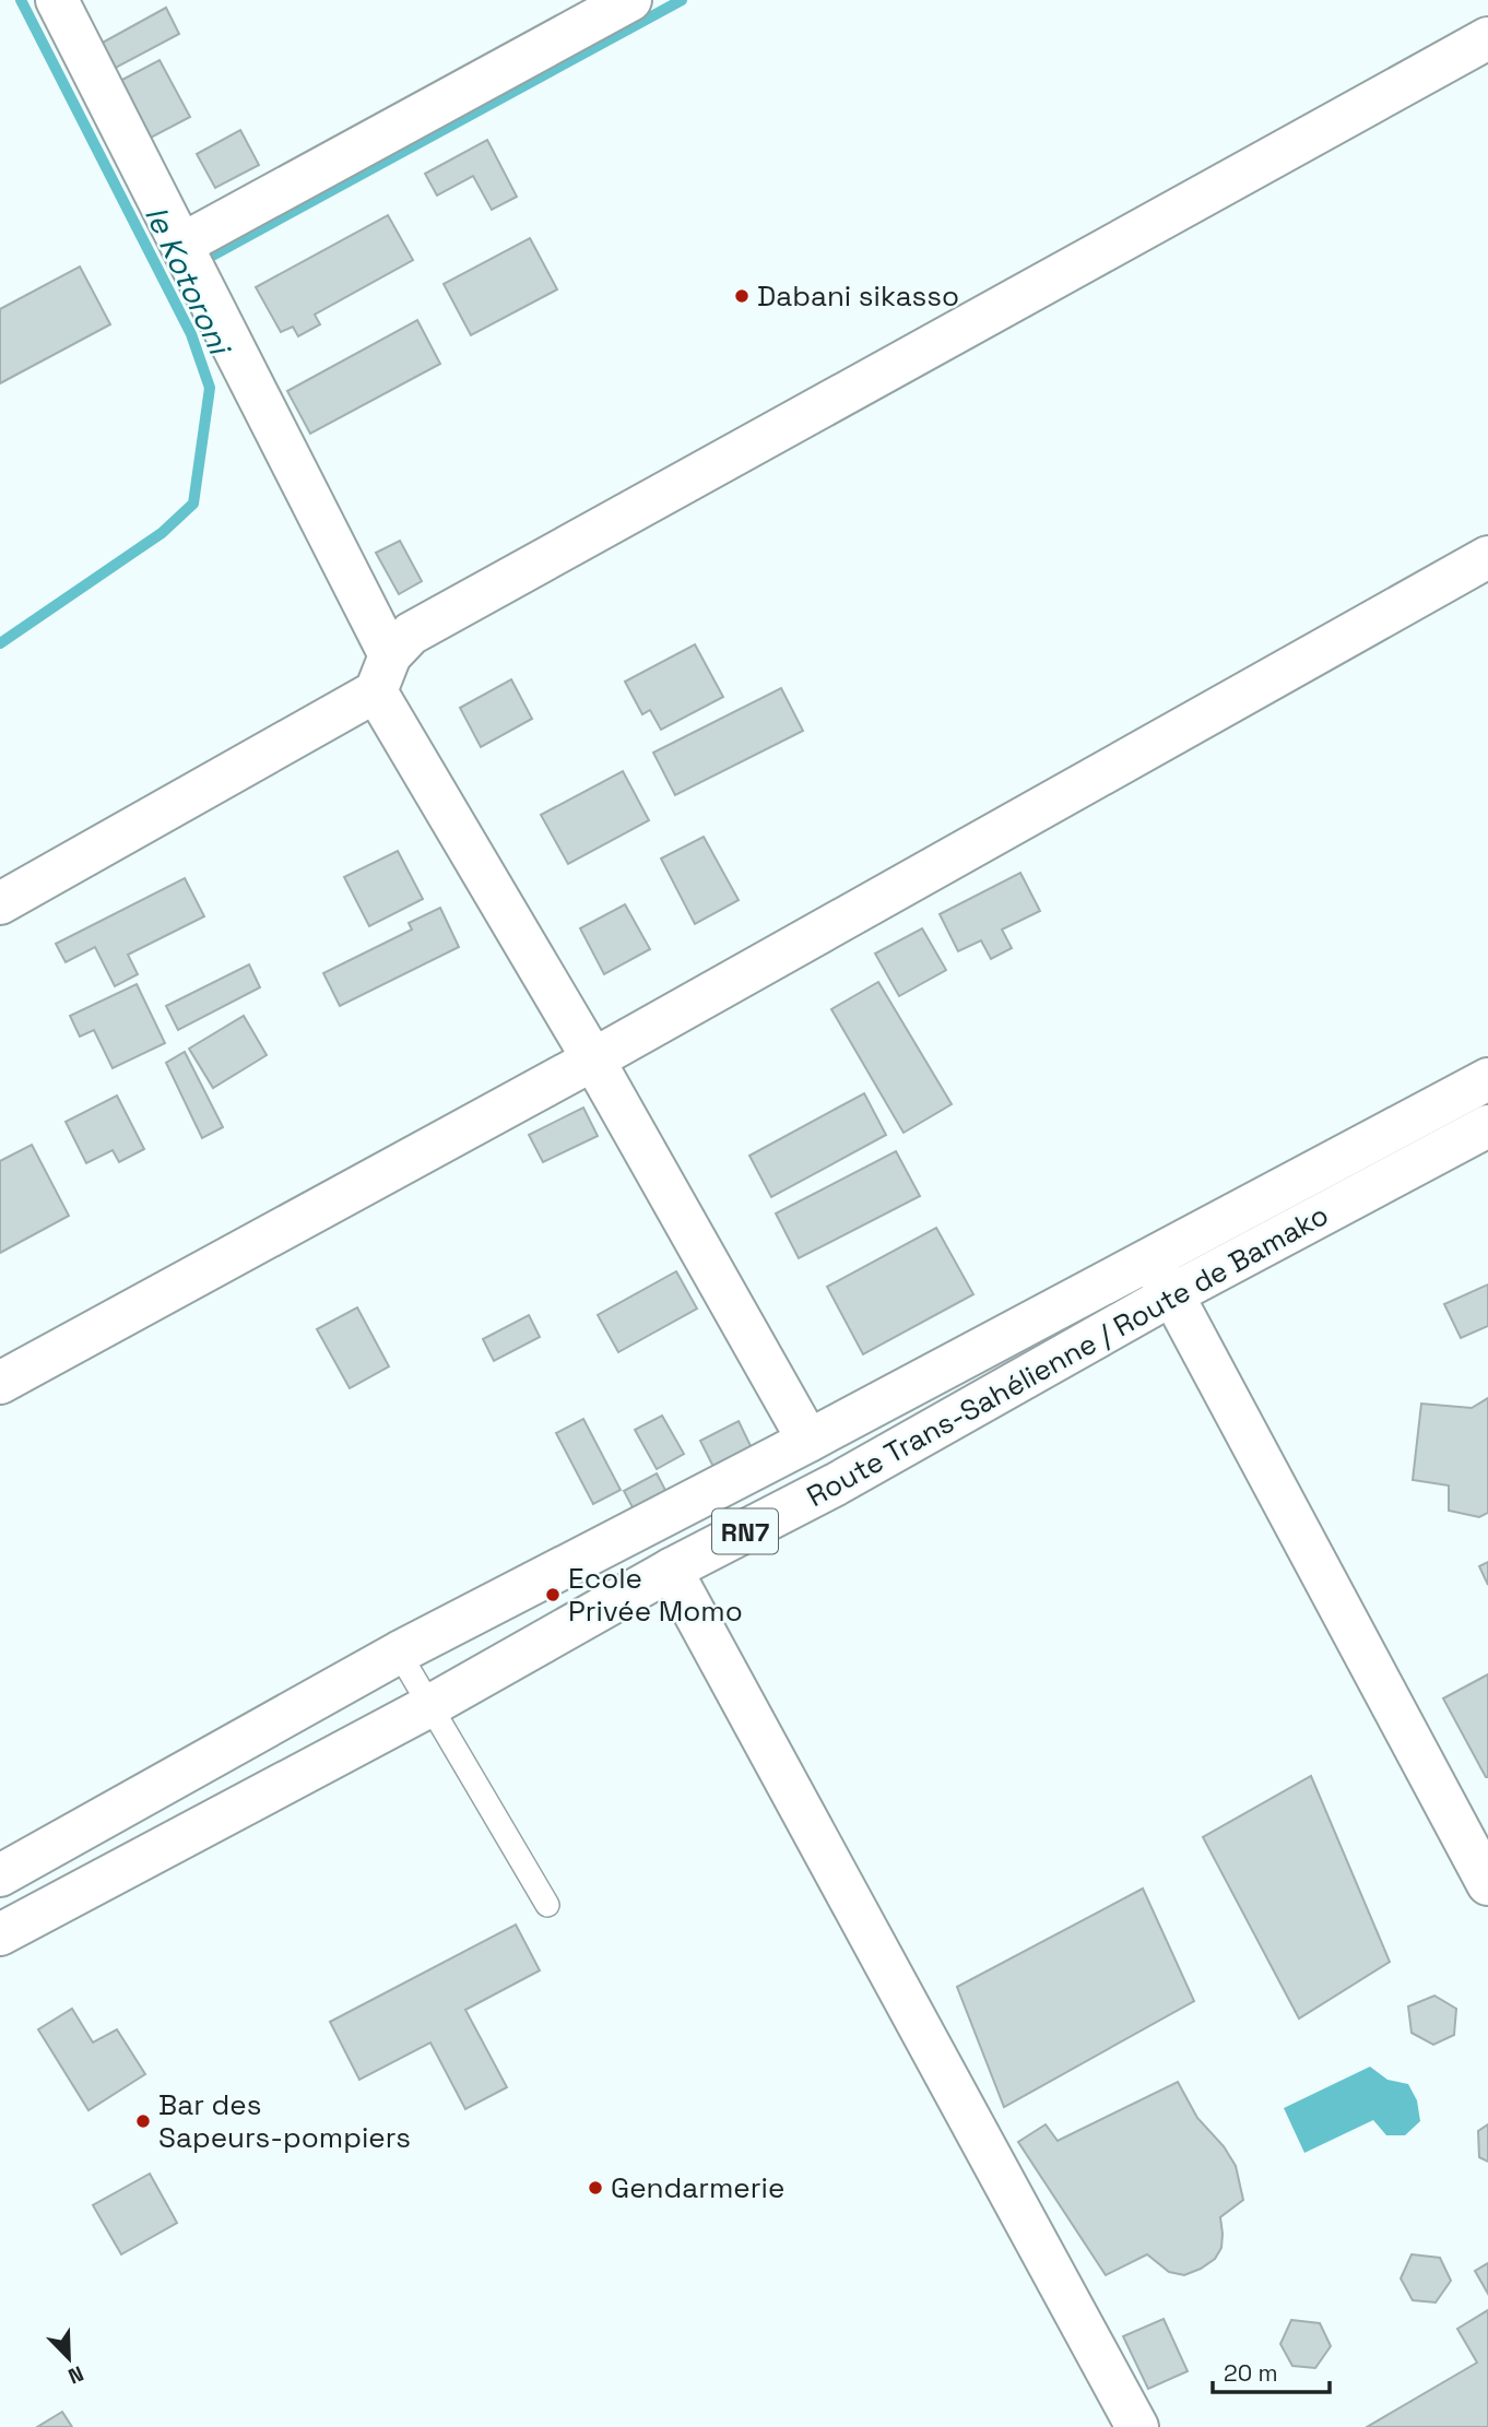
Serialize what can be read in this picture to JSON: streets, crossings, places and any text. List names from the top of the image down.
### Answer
{
  "streets": {
    "main road": ["Route Trans-Sahélienne / Route de Bamako", "RN7"]
  },
  "water": ["le Kotoroni"],
  "places": [
    "Dabani sikasso",
    "Ecole Privée Momo",
    "Bar des Sapeurs-pompiers",
    "Gendarmerie"
  ],
  "scale_bar": "20 m",
  "north": "bottom right"
}
